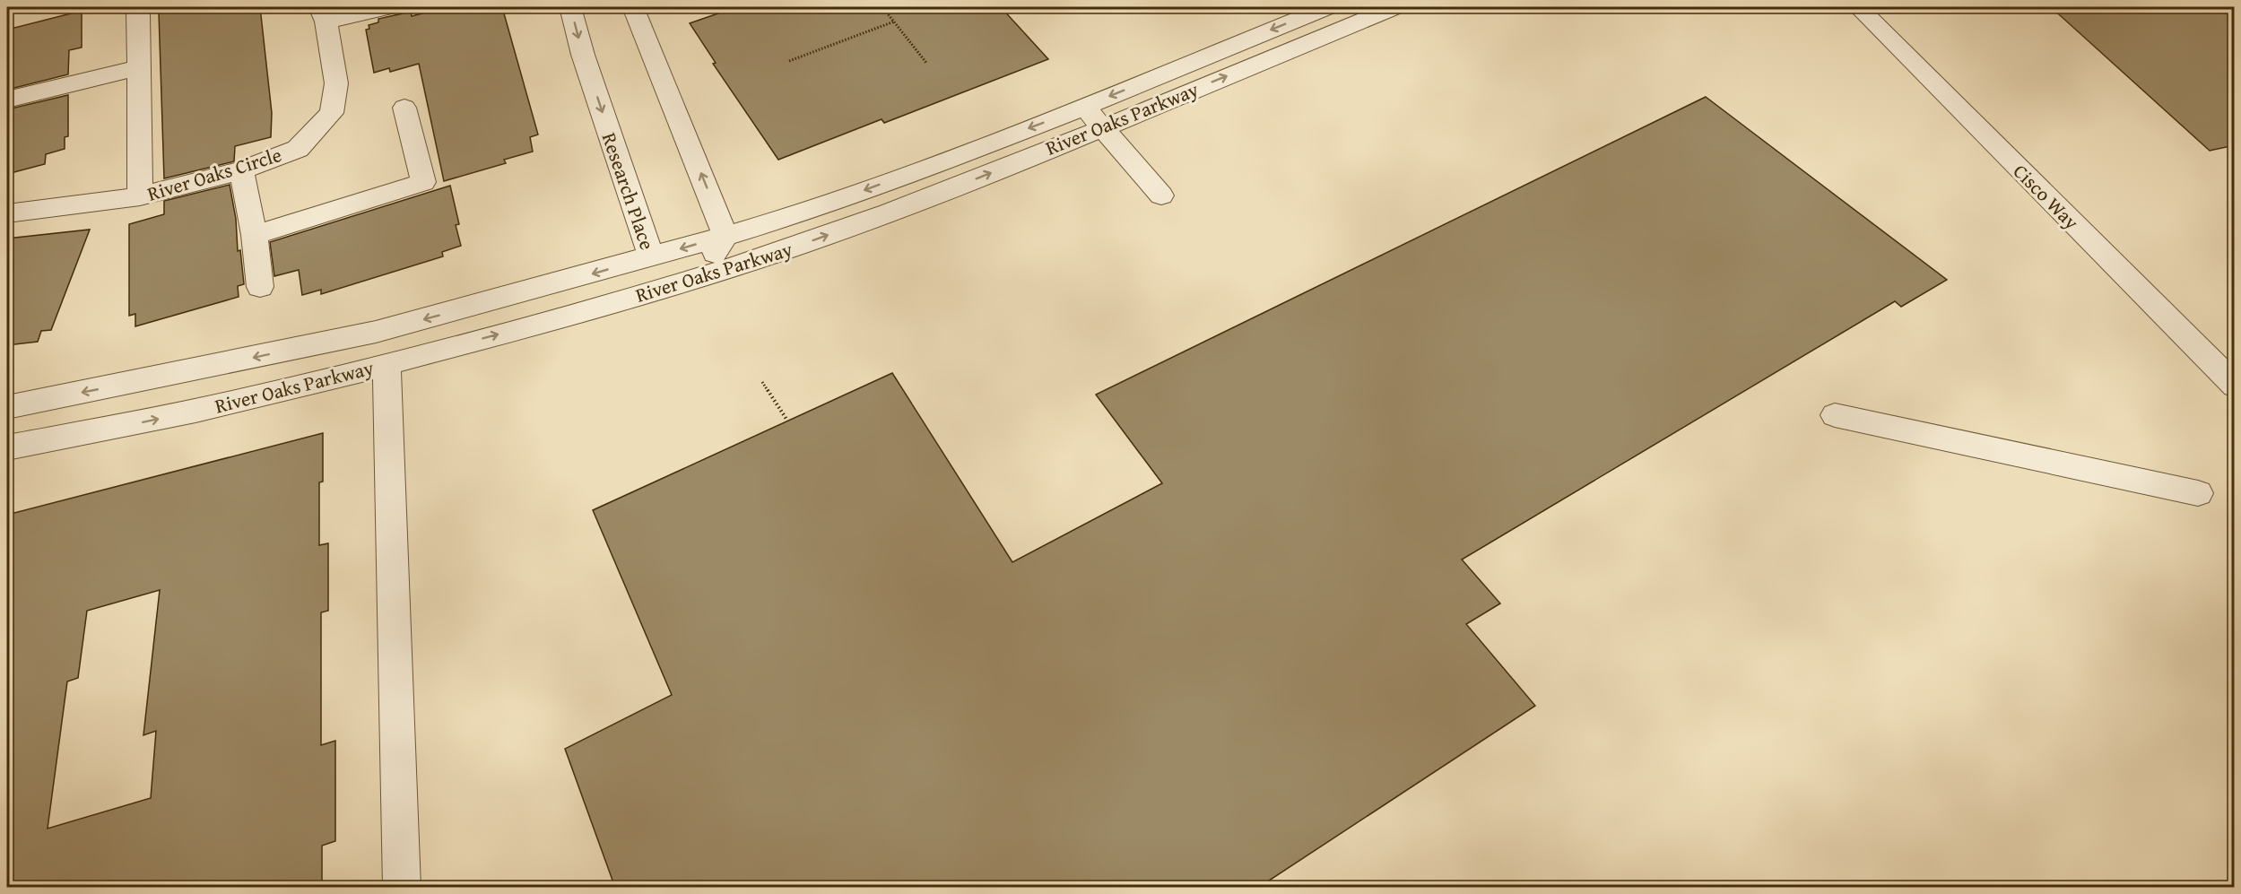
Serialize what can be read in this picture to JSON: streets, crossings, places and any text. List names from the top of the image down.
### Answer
{
  "streets": {
    "street": [
      "River Oaks Parkway",
      "River Oaks Circle",
      "Research Place",
      "Cisco Way"
    ]
  },
  "crossings": [
    ["River Oaks Parkway", "Research Place"]
  ]
}
